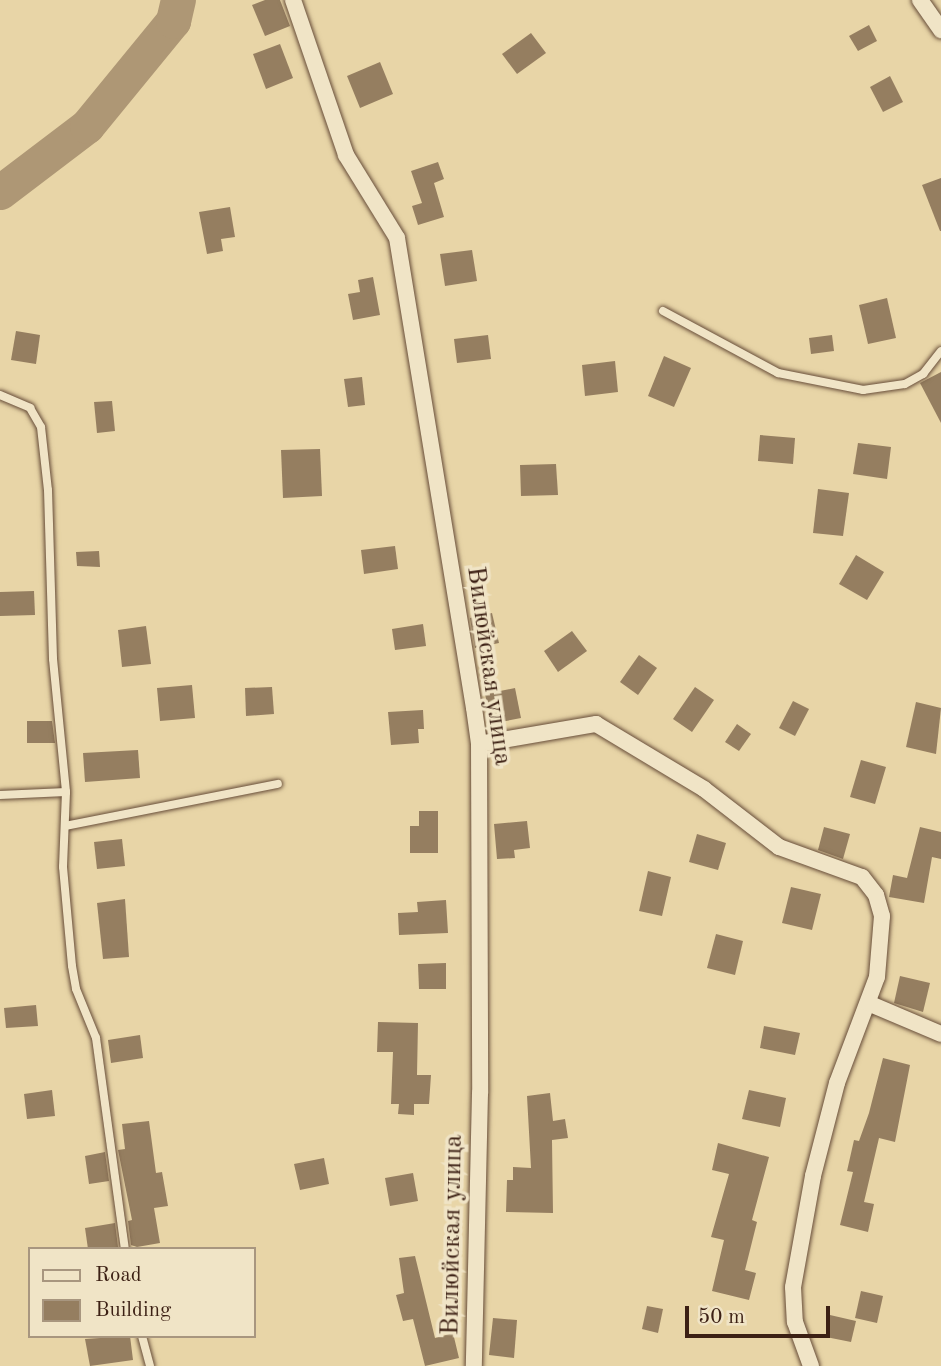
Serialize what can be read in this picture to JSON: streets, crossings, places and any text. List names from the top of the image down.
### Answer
{
  "streets": {
    "street": ["Вилюйская улица"]
  },
  "legend": ["Road", "Building"],
  "scale_bar": "50 m"
}
